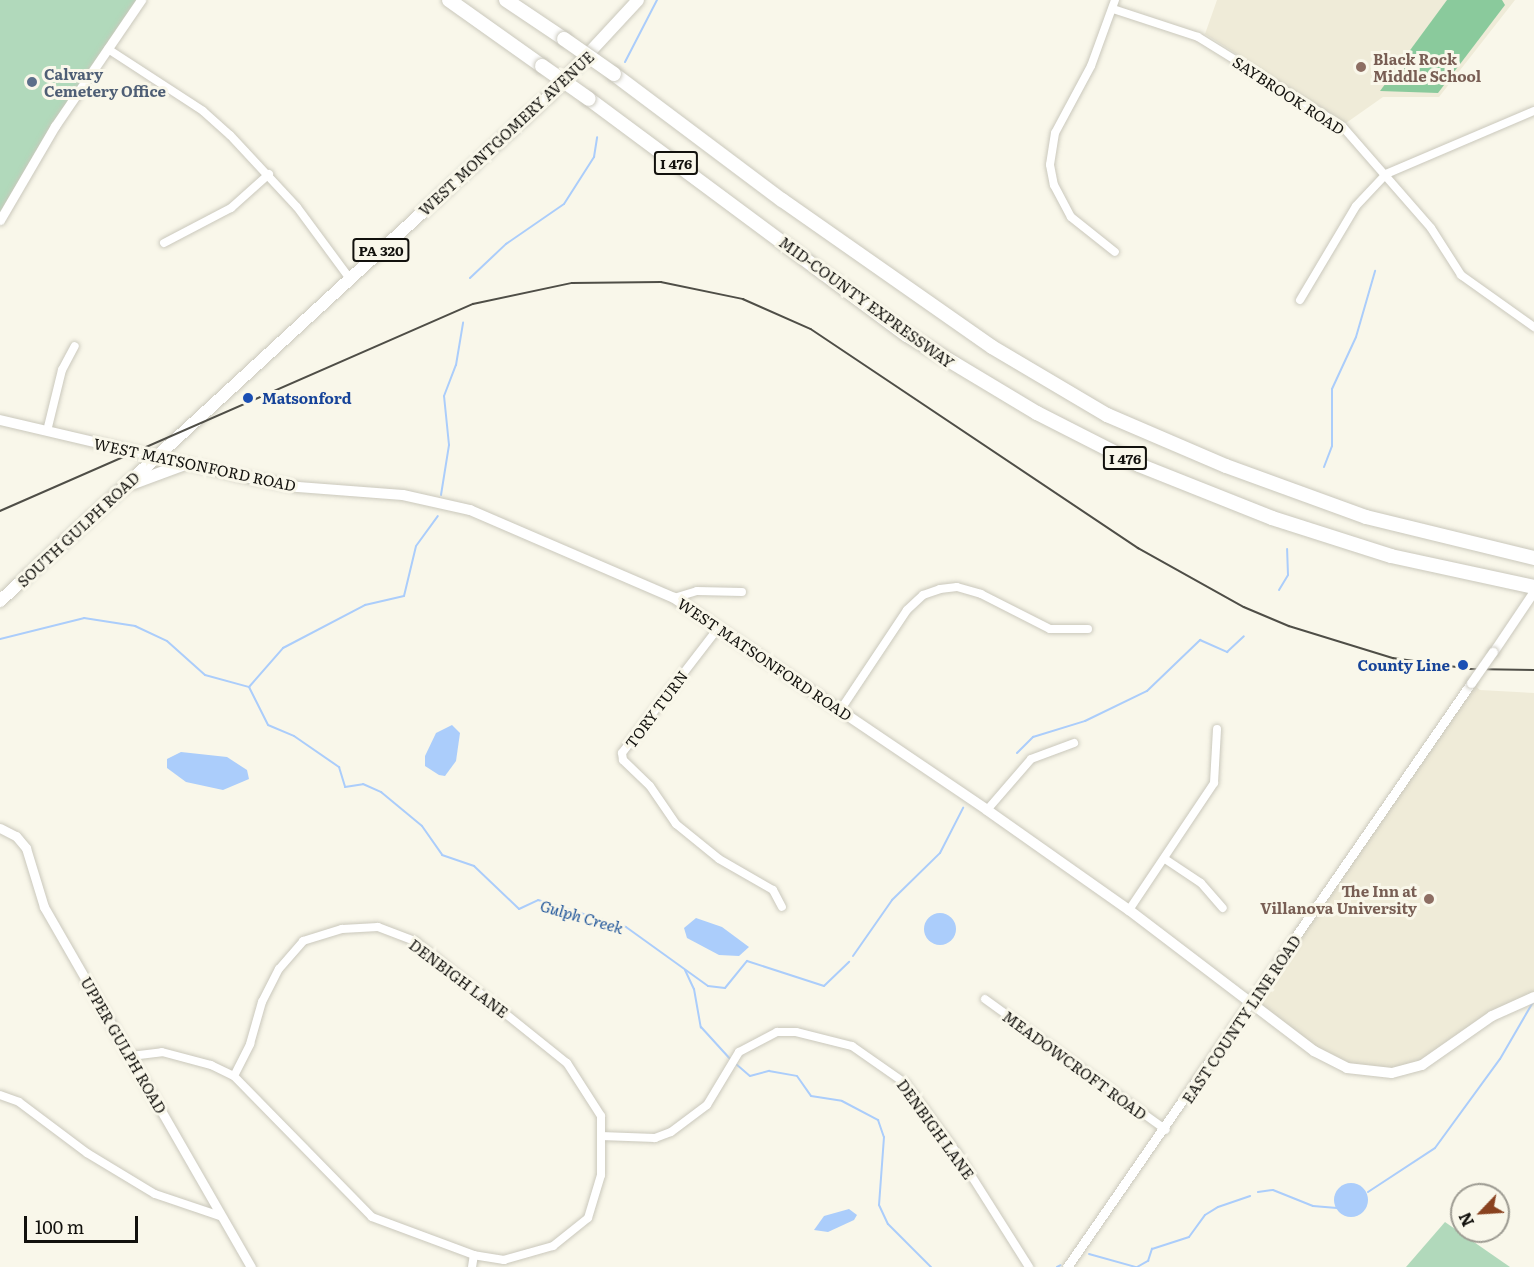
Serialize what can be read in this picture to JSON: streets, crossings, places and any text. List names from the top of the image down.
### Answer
{
  "streets": {
    "highway": ["I 476", "MID-COUNTY EXPRESSWAY"],
    "main road": [
      "WEST MONTGOMERY AVENUE",
      "PA 320",
      "WEST MATSONFORD ROAD",
      "SOUTH GULPH ROAD"
    ],
    "street": [
      "SAYBROOK ROAD",
      "TORY TURN",
      "DENBIGH LANE",
      "EAST COUNTY LINE ROAD",
      "UPPER GULPH ROAD",
      "MEADOWCROFT ROAD"
    ]
  },
  "crossings": [
    ["WEST MONTGOMERY AVENUE", "WEST MATSONFORD ROAD"],
    ["WEST MONTGOMERY AVENUE", "SOUTH GULPH ROAD"],
    ["MID-COUNTY EXPRESSWAY", "EAST COUNTY LINE ROAD"],
    ["WEST MATSONFORD ROAD", "SOUTH GULPH ROAD"],
    ["WEST MATSONFORD ROAD", "TORY TURN"],
    ["WEST MATSONFORD ROAD", "EAST COUNTY LINE ROAD"],
    ["DENBIGH LANE", "UPPER GULPH ROAD"],
    ["EAST COUNTY LINE ROAD", "MEADOWCROFT ROAD"]
  ],
  "water": ["Gulph Creek"],
  "places": [
    "Black Rock Middle School",
    "Calvary Cemetery Office",
    "Matsonford",
    "County Line",
    "The Inn at Villanova University"
  ],
  "scale_bar": "100 m",
  "north": "bottom left"
}
